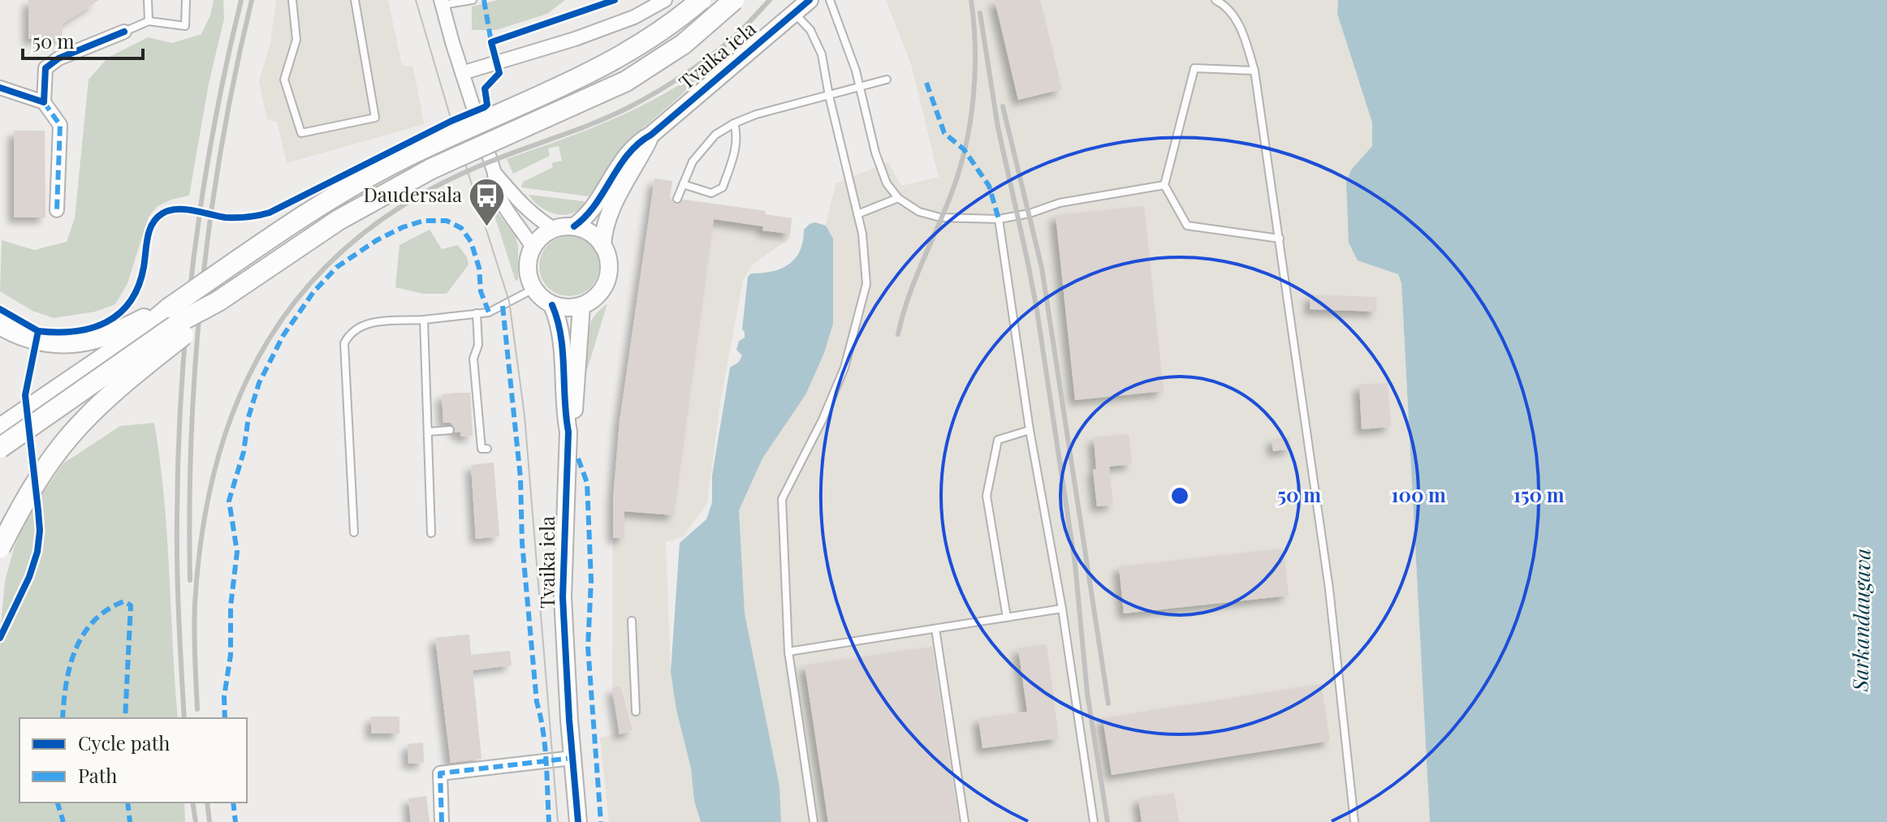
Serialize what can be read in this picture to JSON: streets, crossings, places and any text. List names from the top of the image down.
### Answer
{
  "streets": {
    "street": ["Tvaika iela"]
  },
  "water": ["Sarkandaugava"],
  "places": {
    "bus stop": ["Daudersala"]
  },
  "legend": ["Cycle path", "Path"],
  "scale_bar": "50 m",
  "rings": ["50 m", "100 m", "150 m"]
}
